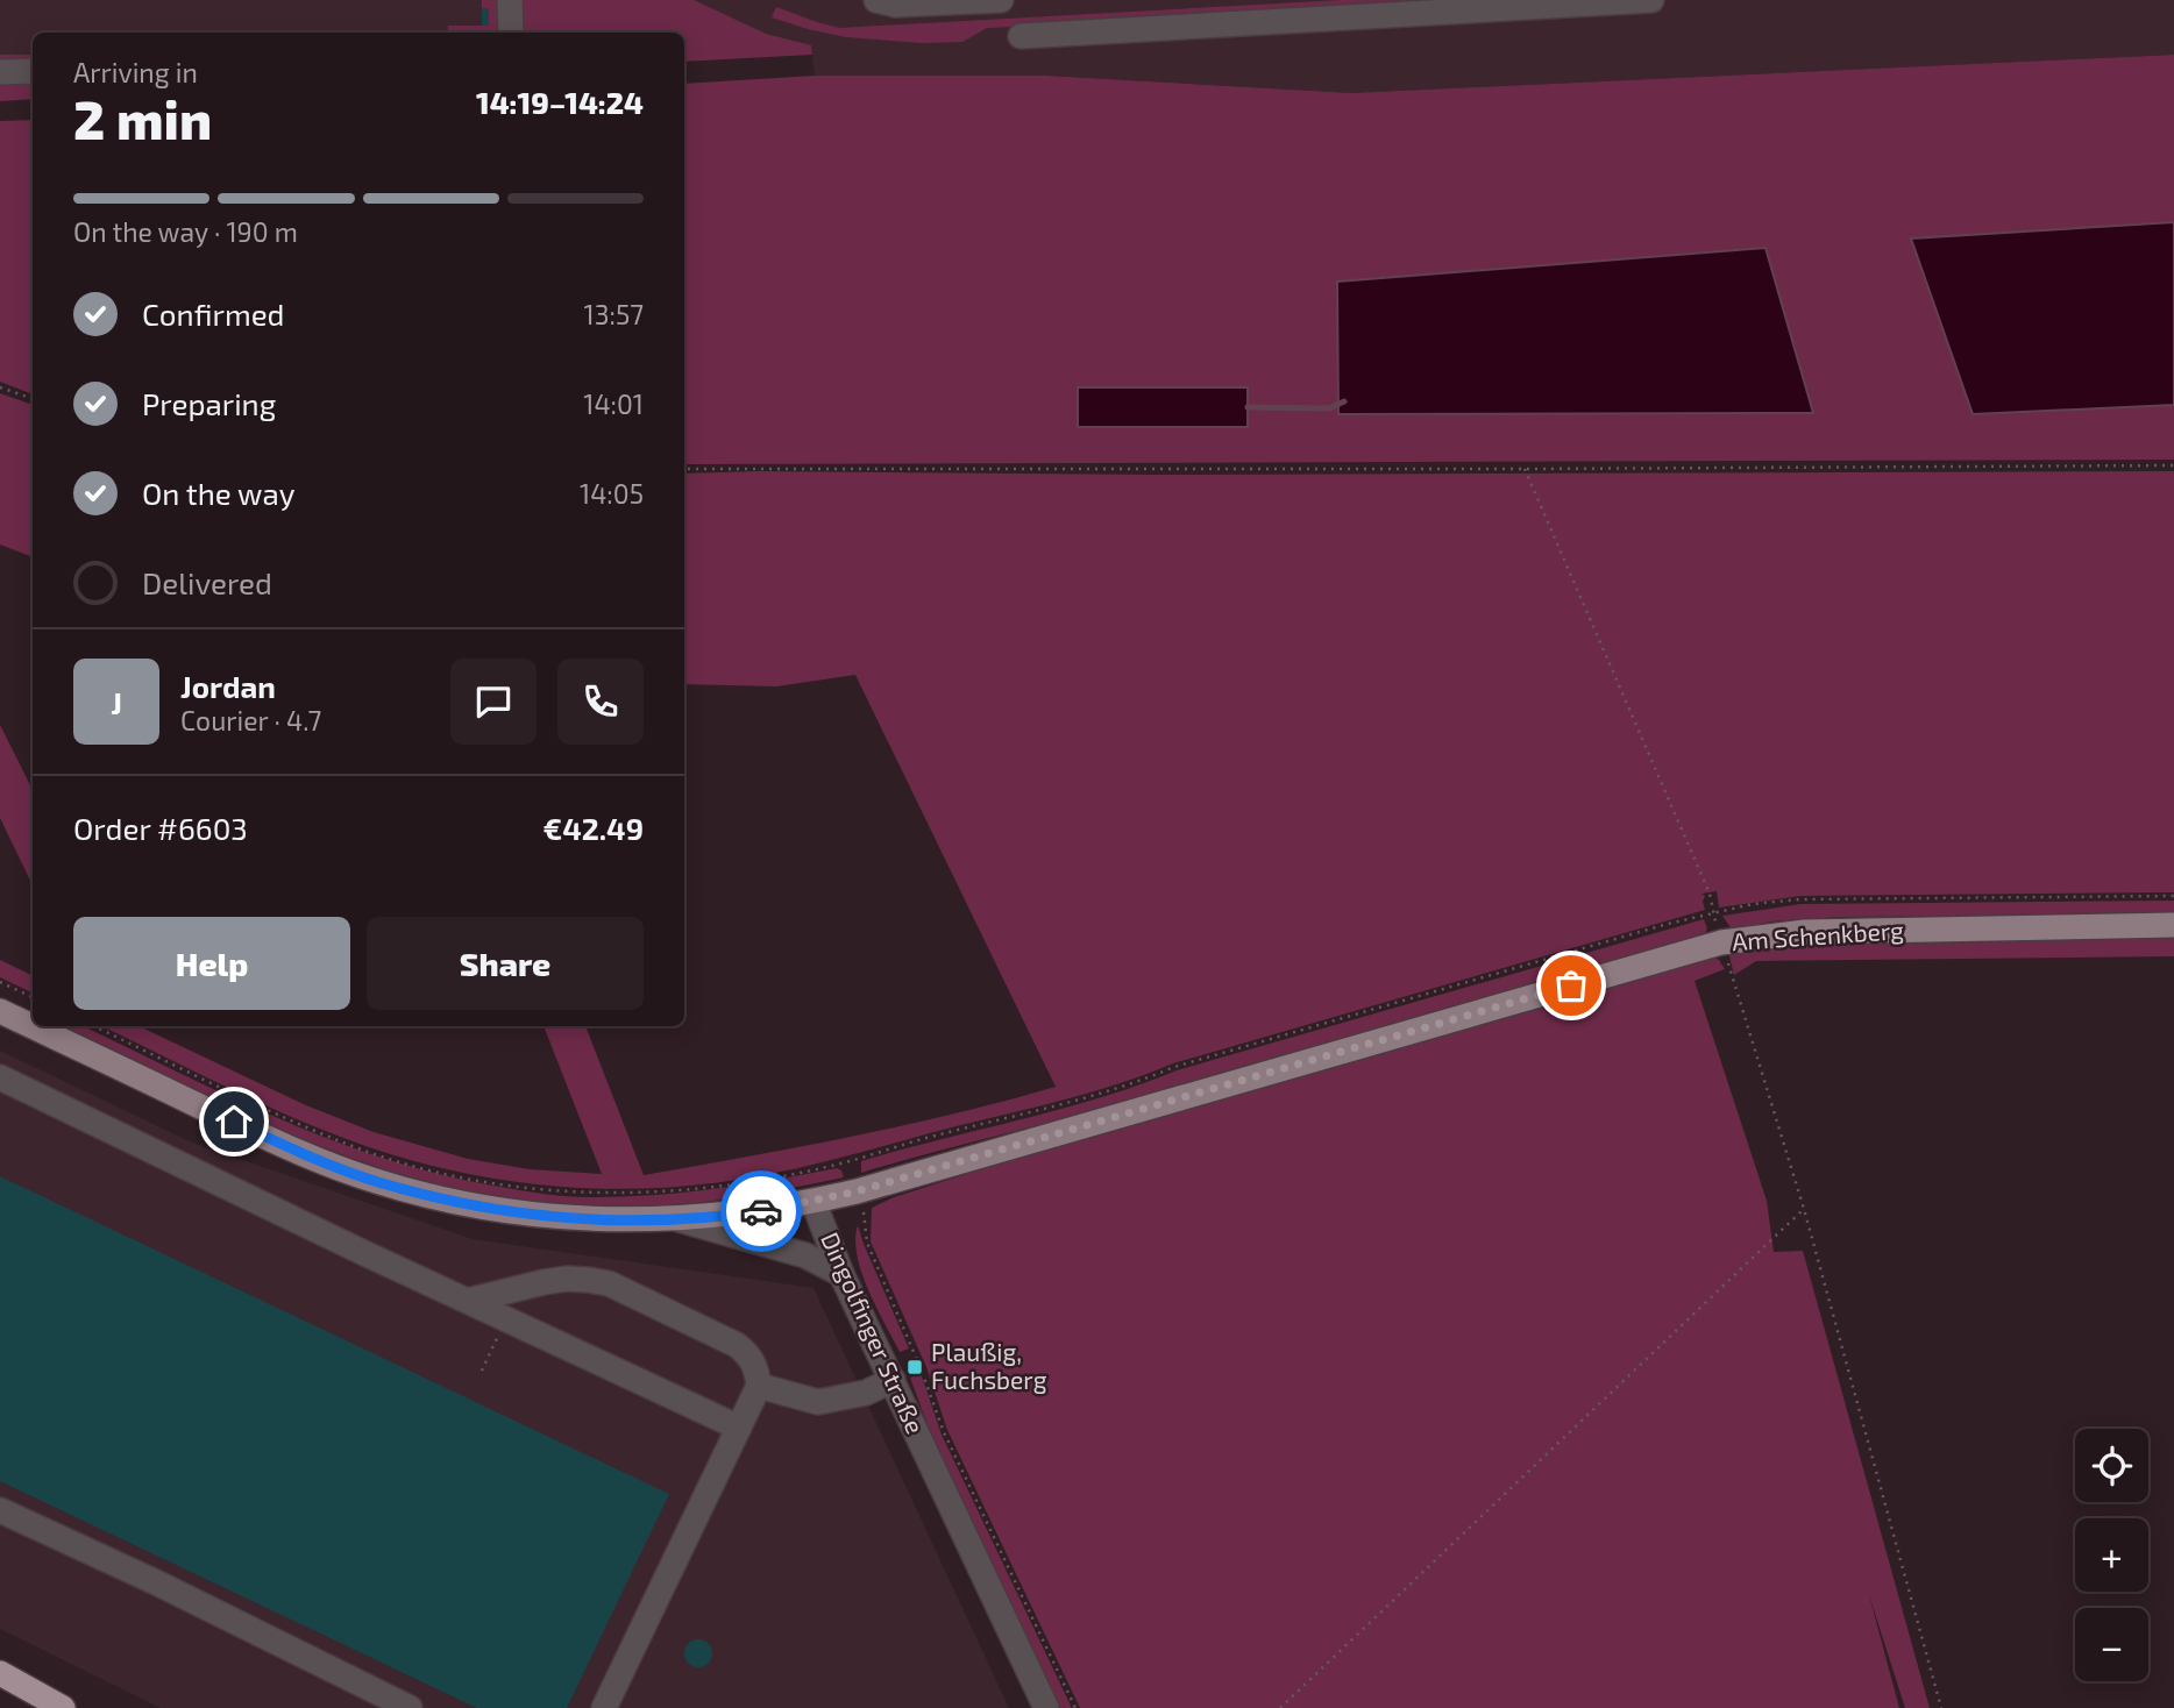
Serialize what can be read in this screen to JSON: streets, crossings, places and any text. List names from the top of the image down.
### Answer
{
  "streets": {
    "main road": ["Am Schenkberg", "Dingolfinger Straße"]
  },
  "crossings": [
    ["Am Schenkberg", "Dingolfinger Straße"]
  ],
  "places": {
    "transit": ["Plaußig, Fuchsberg"]
  },
  "page": {
    "heading": ["2 min", "Arriving in", "14:19–14:24"],
    "panel": [
      "Jordan",
      "Courier · 4.7",
      "Order #6603",
      "€42.49"
    ],
    "bar": "On the way · 190 m",
    "list": [
      ["Confirmed", "13:57"],
      ["Preparing", "14:01"],
      ["On the way", "14:05"],
      "Delivered"
    ],
    "round": "J",
    "buttons": ["Help", "Share"],
    "map_buttons": ["+", "−"]
  }
}
